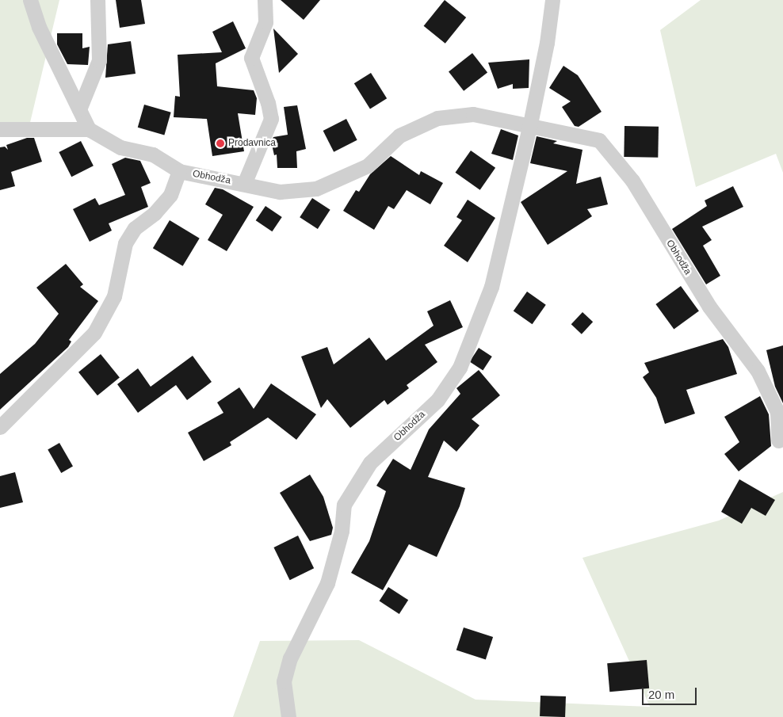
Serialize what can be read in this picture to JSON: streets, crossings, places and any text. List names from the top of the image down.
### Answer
{
  "streets": {
    "street": ["Obhodža"]
  },
  "places": ["Prodavnica"],
  "scale_bar": "20 m"
}
